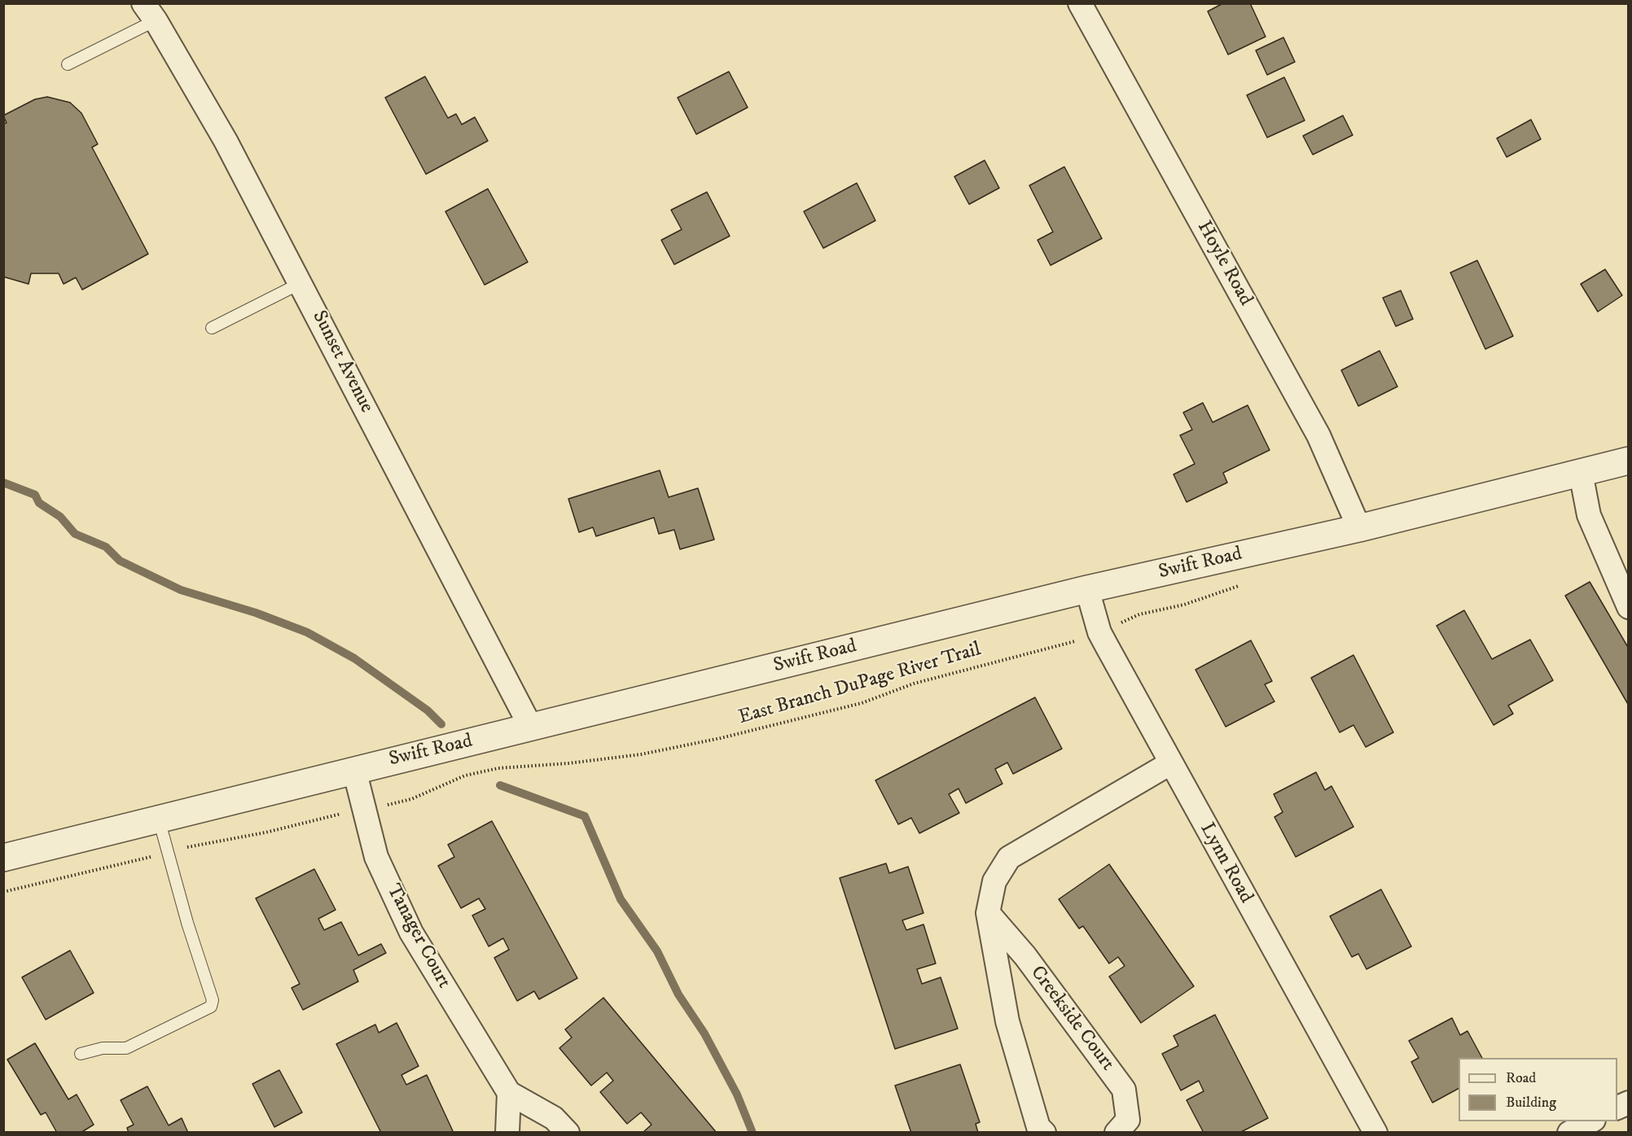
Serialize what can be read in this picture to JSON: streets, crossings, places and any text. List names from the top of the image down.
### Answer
{
  "streets": {
    "street": [
      "Hoyle Road",
      "Sunset Avenue",
      "Swift Road",
      "Lynn Road",
      "Tanager Court",
      "Creekside Court"
    ],
    "path": ["East Branch DuPage River Trail"]
  },
  "crossings": [
    ["Hoyle Road", "Swift Road"],
    ["Sunset Avenue", "Swift Road"],
    ["Swift Road", "Lynn Road"],
    ["Swift Road", "Tanager Court"],
    ["Lynn Road", "Creekside Court"]
  ],
  "legend": ["Road", "Building"]
}
